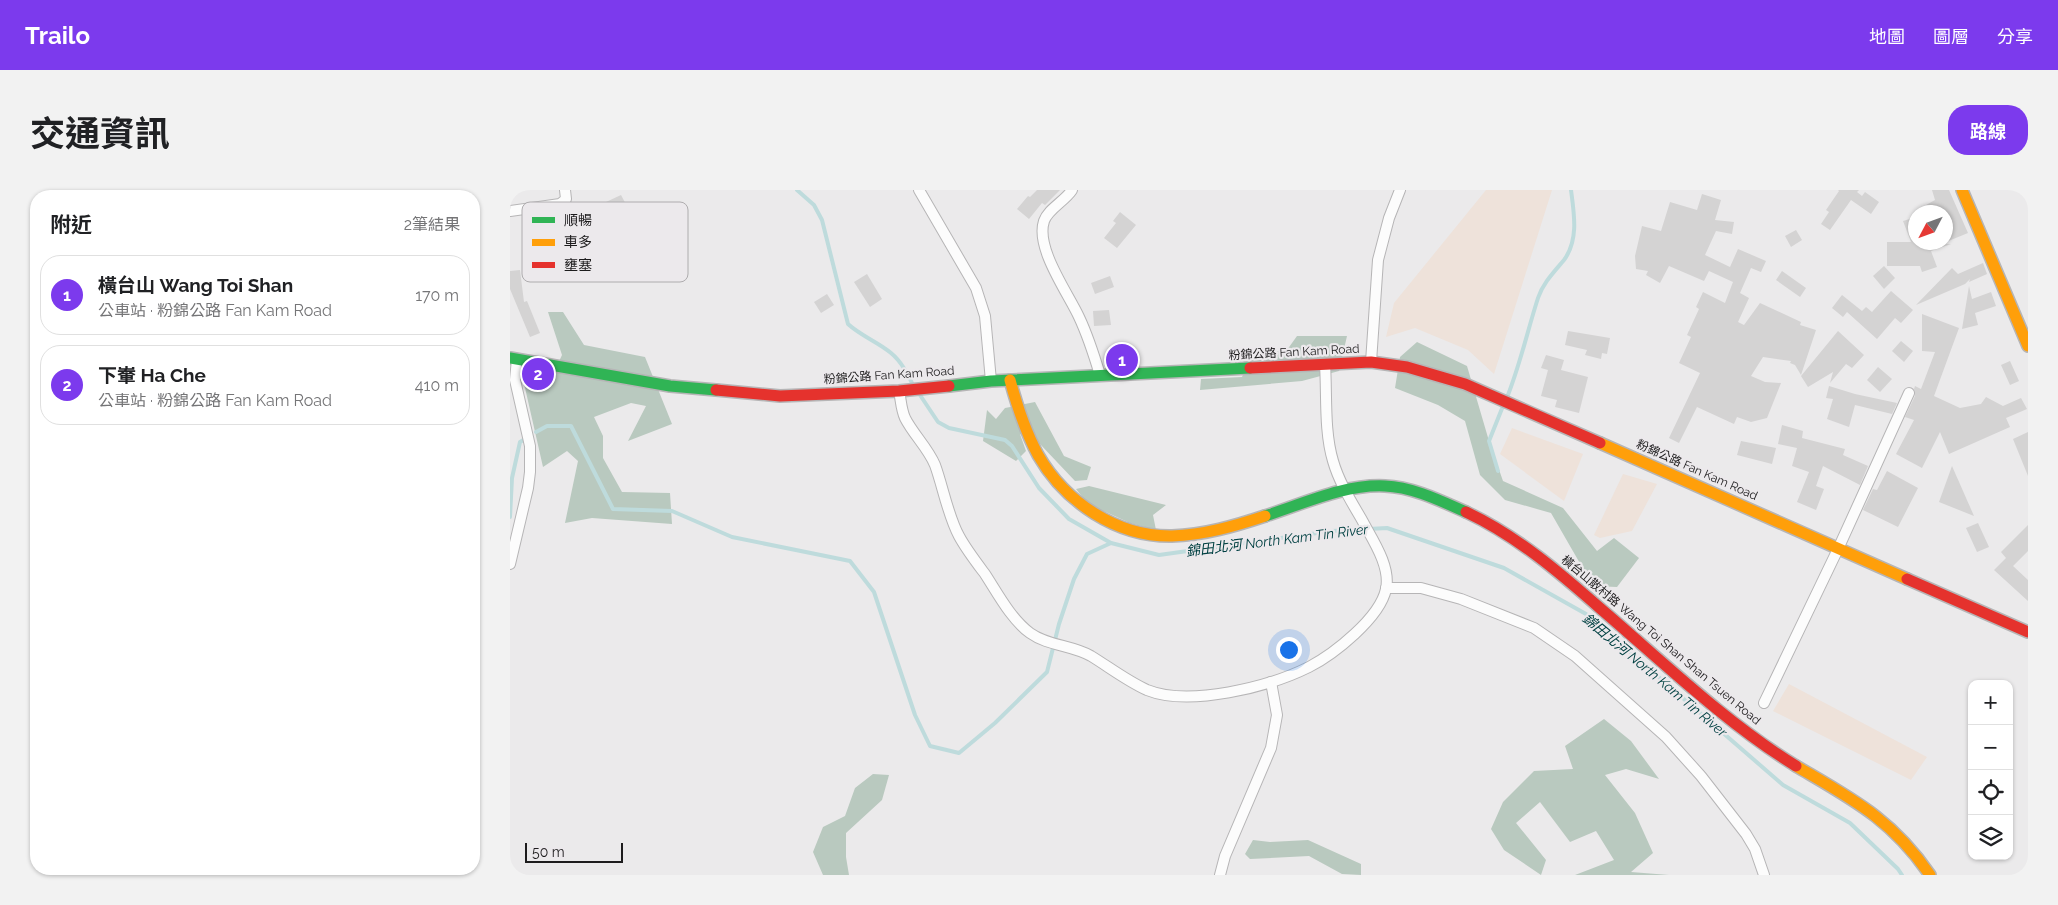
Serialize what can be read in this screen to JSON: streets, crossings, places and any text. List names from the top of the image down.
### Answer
{
  "streets": {
    "main road": ["粉錦公路 Fan Kam Road", "橫台山散村路 Wang Toi Shan Shan Tsuen Road"]
  },
  "crossings": [
    ["粉錦公路 Fan Kam Road", "橫台山散村路 Wang Toi Shan Shan Tsuen Road"]
  ],
  "water": ["錦田北河 North Kam Tin River"],
  "legend": ["順暢", "車多", "壅塞"],
  "scale_bar": "50 m",
  "north": "bottom left",
  "page": {
    "header": "Trailo",
    "nav": ["地圖", "圖層", "分享"],
    "title": "交通資訊",
    "buttons": "路線",
    "heading": ["附近", "2筆結果"],
    "list": [
      {
        "mark": "1",
        "name": "橫台山 Wang Toi Shan",
        "note": "公車站 · 粉錦公路 Fan Kam Road",
        "value": "170 m"
      },
      {
        "mark": "2",
        "name": "下輋 Ha Che",
        "note": "公車站 · 粉錦公路 Fan Kam Road",
        "value": "410 m"
      }
    ],
    "pins": ["1", "2"],
    "map_buttons": ["+", "−"],
    "scale": "50 m"
  }
}
